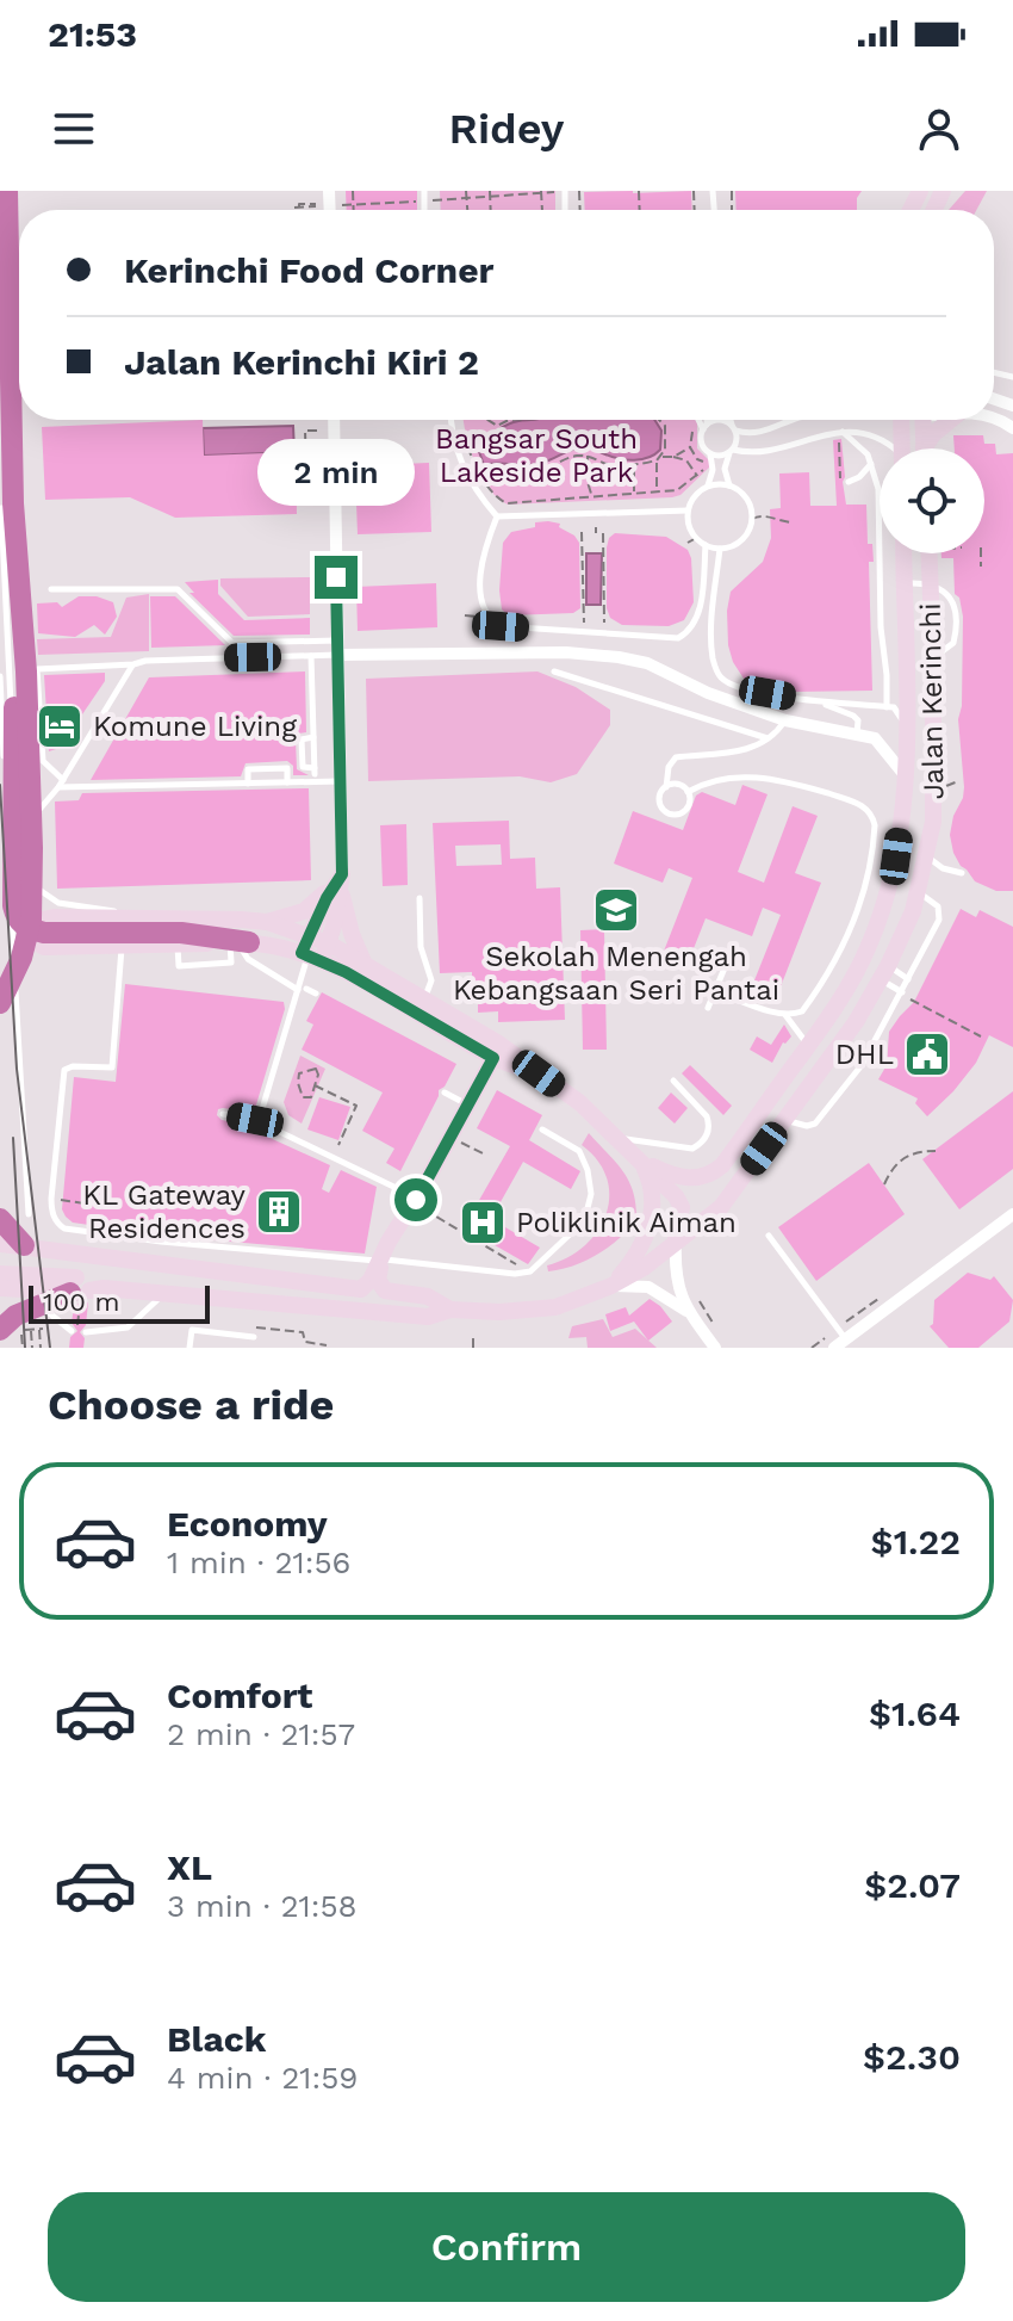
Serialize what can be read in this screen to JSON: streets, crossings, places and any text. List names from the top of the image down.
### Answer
{
  "streets": {
    "main road": ["Jalan Kerinchi"]
  },
  "parks": ["Bangsar South Lakeside Park"],
  "places": {
    "hotel": ["Komune Living"],
    "school or university": ["Sekolah Menengah Kebangsaan Seri Pantai"],
    "public building": ["DHL"],
    "building": ["KL Gateway Residences"],
    "hospital": ["Poliklinik Aiman"]
  },
  "scale_bar": "100 m",
  "page": {
    "status": "21:53",
    "header": "Ridey",
    "banner": ["Kerinchi Food Corner", "Jalan Kerinchi Kiri 2"],
    "bubble": "2 min",
    "scale": "100 m",
    "heading": "Choose a ride",
    "list": [
      {
        "name": "Economy",
        "note": "1 min · 21:56",
        "value": "$1.22"
      },
      {
        "name": "Comfort",
        "note": "2 min · 21:57",
        "value": "$1.64"
      },
      {
        "name": "XL",
        "note": "3 min · 21:58",
        "value": "$2.07"
      },
      {
        "name": "Black",
        "note": "4 min · 21:59",
        "value": "$2.30"
      }
    ],
    "buttons": "Confirm"
  }
}
